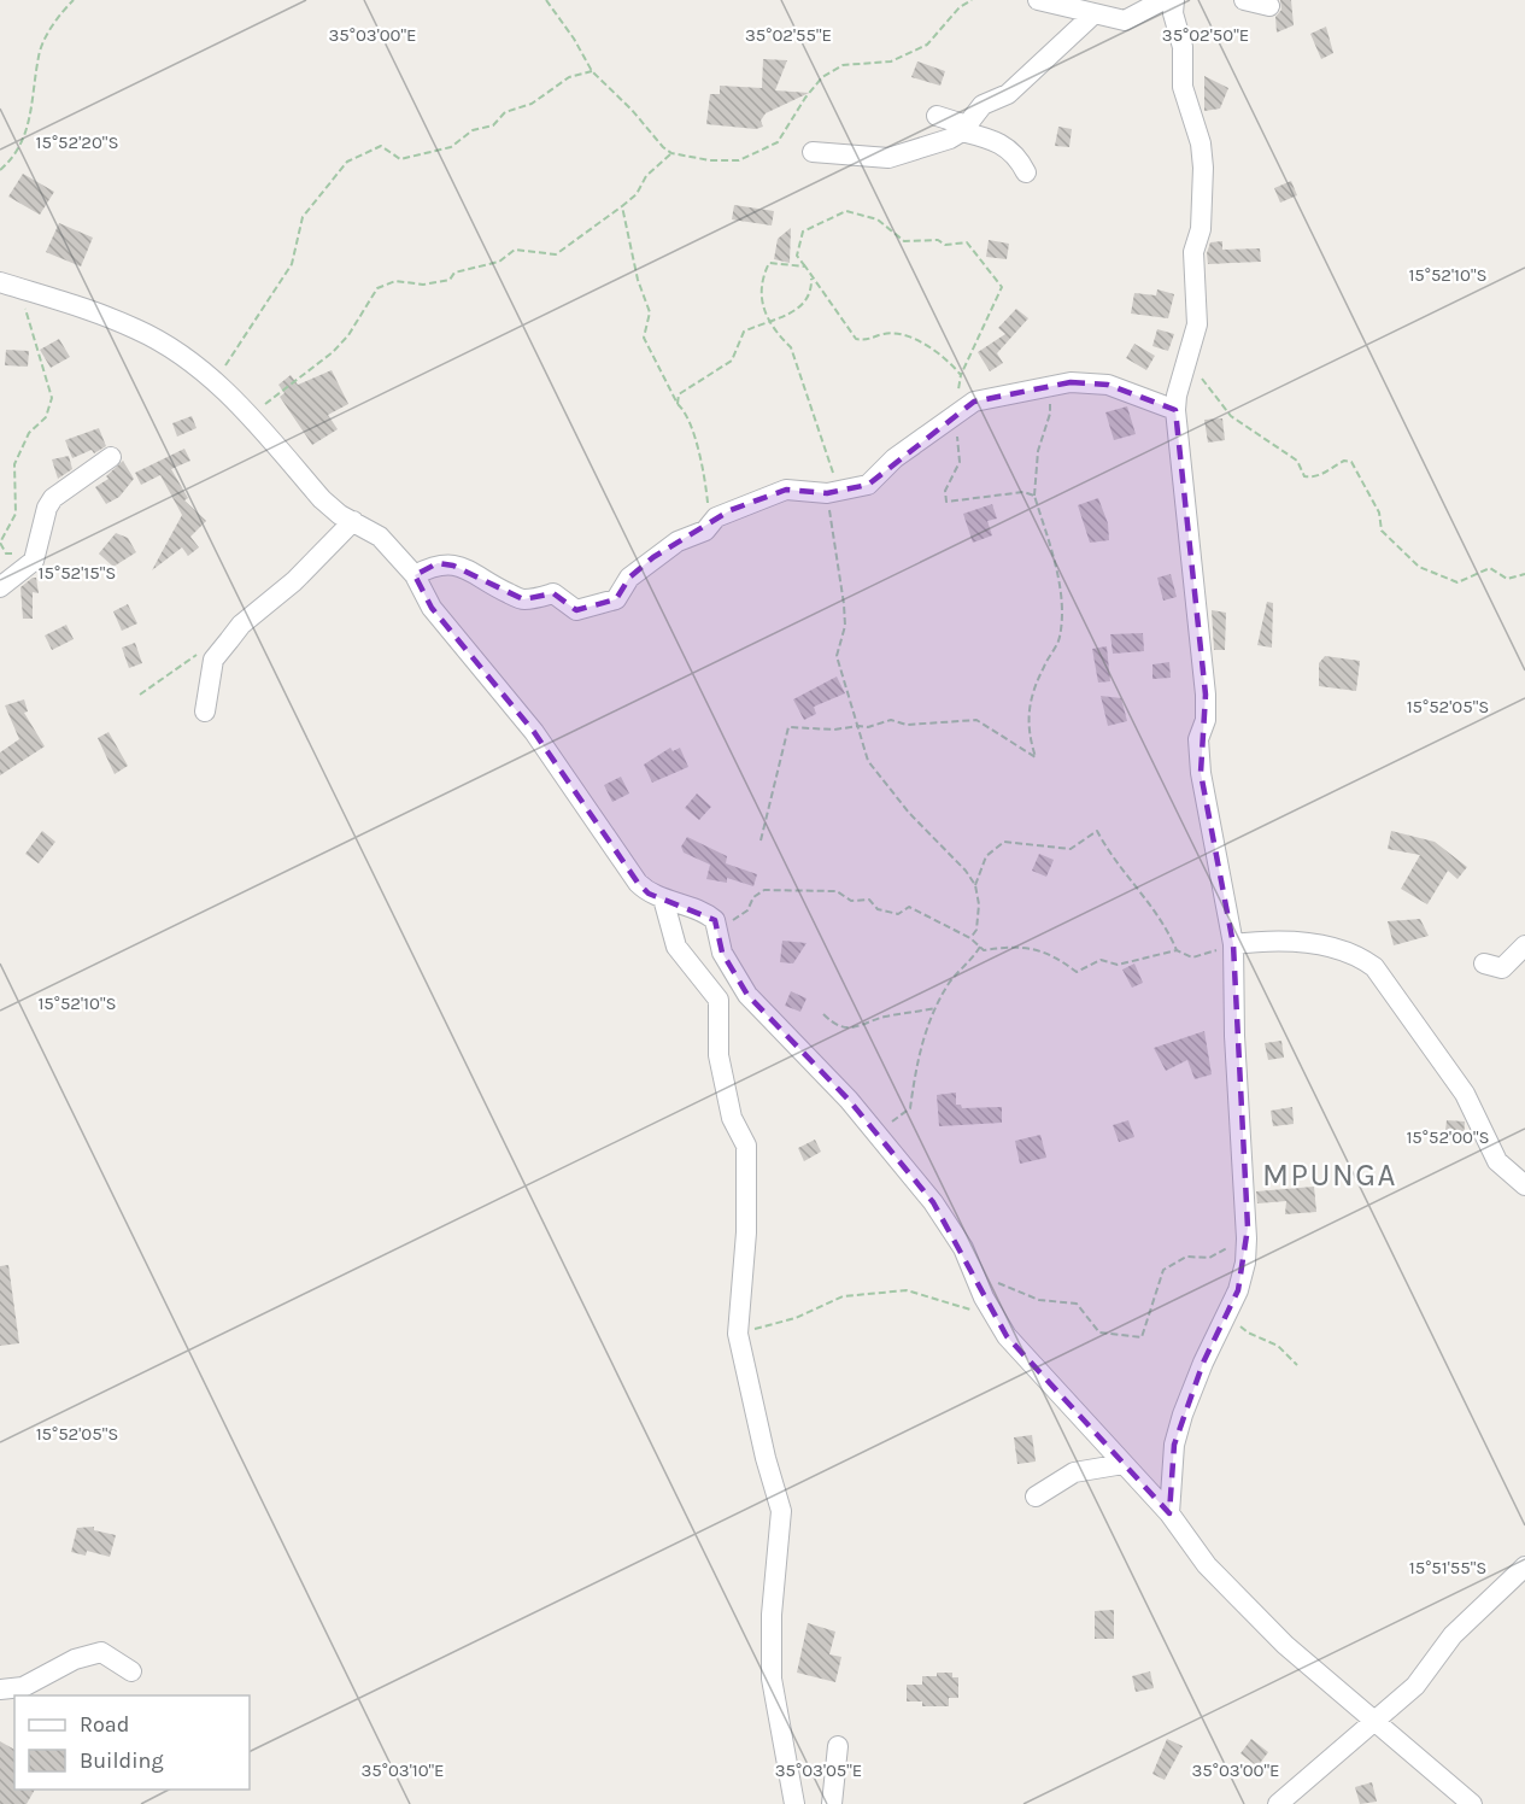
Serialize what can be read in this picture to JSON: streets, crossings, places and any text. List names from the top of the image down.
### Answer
{
  "districts": ["MPUNGA"],
  "legend": ["Road", "Building"],
  "coordinates": [
    "35°02'55\"E",
    "35°02'50\"E",
    "35°03'00\"E",
    "15°52'20\"S",
    "15°52'10\"S",
    "15°52'15\"S",
    "15°52'05\"S",
    "15°52'00\"S",
    "15°51'55\"S",
    "35°03'10\"E",
    "35°03'05\"E"
  ]
}
